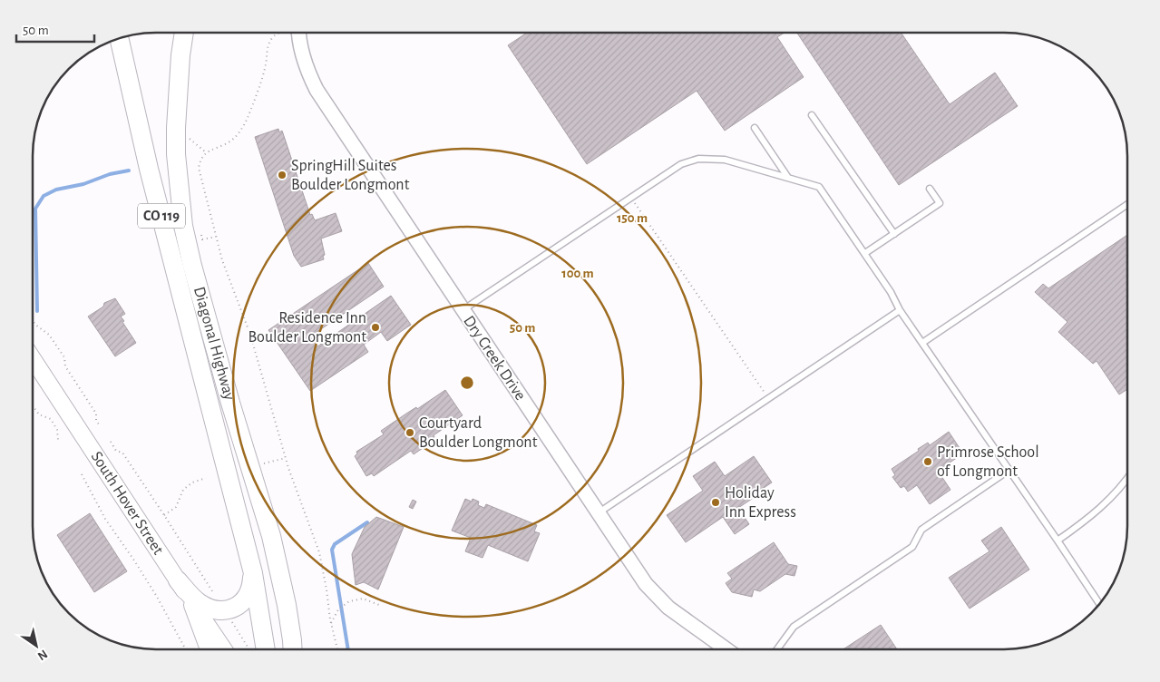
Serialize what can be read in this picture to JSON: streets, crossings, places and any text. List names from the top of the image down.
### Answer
{
  "streets": {
    "highway": ["CO 119", "Diagonal Highway"],
    "main road": ["South Hover Street"],
    "street": ["Dry Creek Drive"]
  },
  "places": [
    "SpringHill Suites Boulder Longmont",
    "Residence Inn Boulder Longmont",
    "Courtyard Boulder Longmont",
    "Primrose School of Longmont",
    "Holiday Inn Express"
  ],
  "scale_bar": "50 m",
  "north": "bottom right",
  "rings": ["150 m", "100 m", "50 m"]
}
